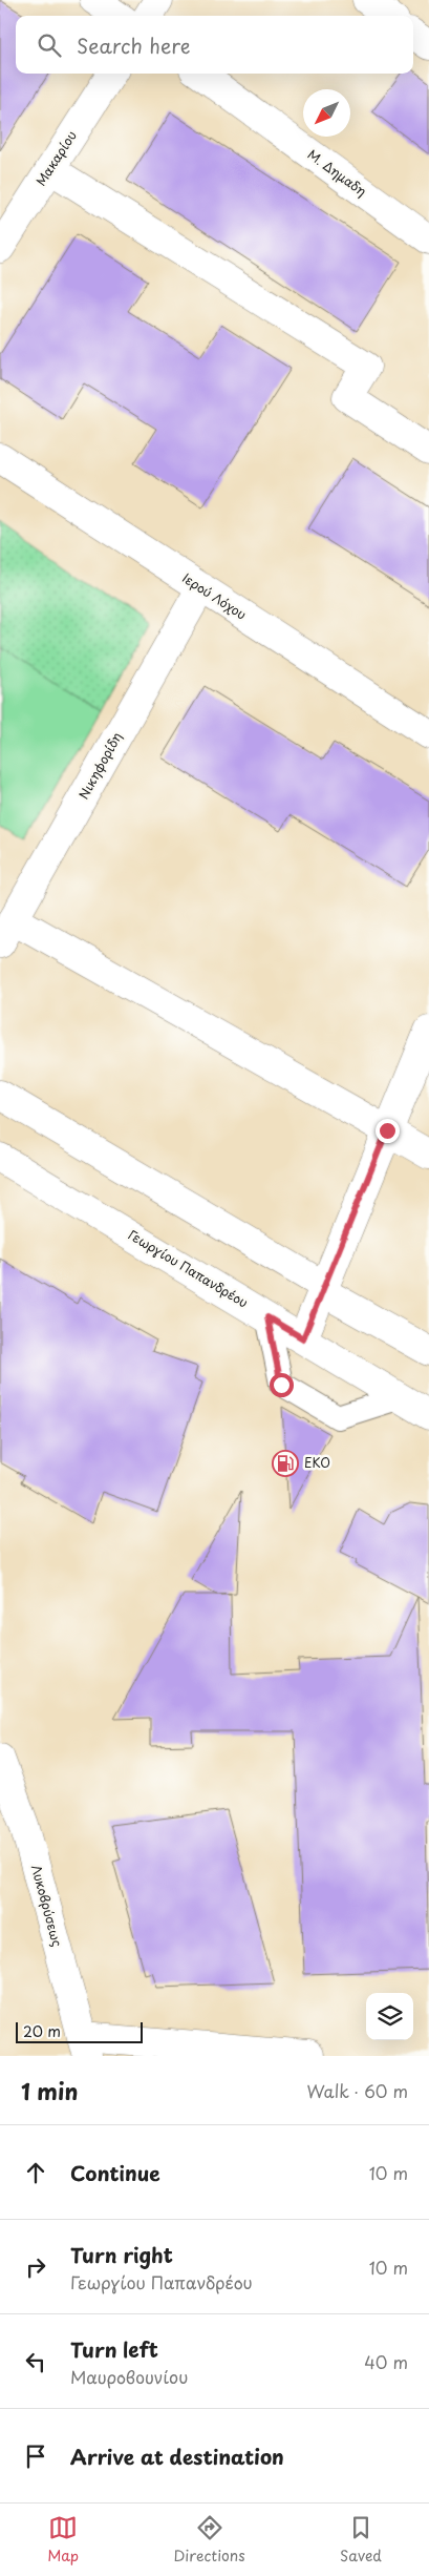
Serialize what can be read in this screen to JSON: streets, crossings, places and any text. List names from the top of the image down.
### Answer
{
  "streets": {
    "street": [
      "Μακαρίου",
      "Μ. Δημαδη",
      "Ιερού Λόχου",
      "Νικηφορίδη",
      "Γεωργίου Παπανδρέου",
      "Λυκοβρύσεως"
    ]
  },
  "crossings": [
    ["Ιερού Λόχου", "Νικηφορίδη"]
  ],
  "places": {
    "fuel station": ["EKO"]
  },
  "scale_bar": "20 m",
  "north": "bottom left",
  "page": {
    "search": "Search here",
    "scale": "20 m",
    "heading": ["1 min", "Walk · 60 m"],
    "list": [
      ["Continue", "10 m"],
      ["Turn right", "Γεωργίου Παπανδρέου", "10 m"],
      ["Turn left", "Μαυροβουνίου", "40 m"],
      "Arrive at destination"
    ],
    "nav": ["Map", "Directions", "Saved"]
  }
}
